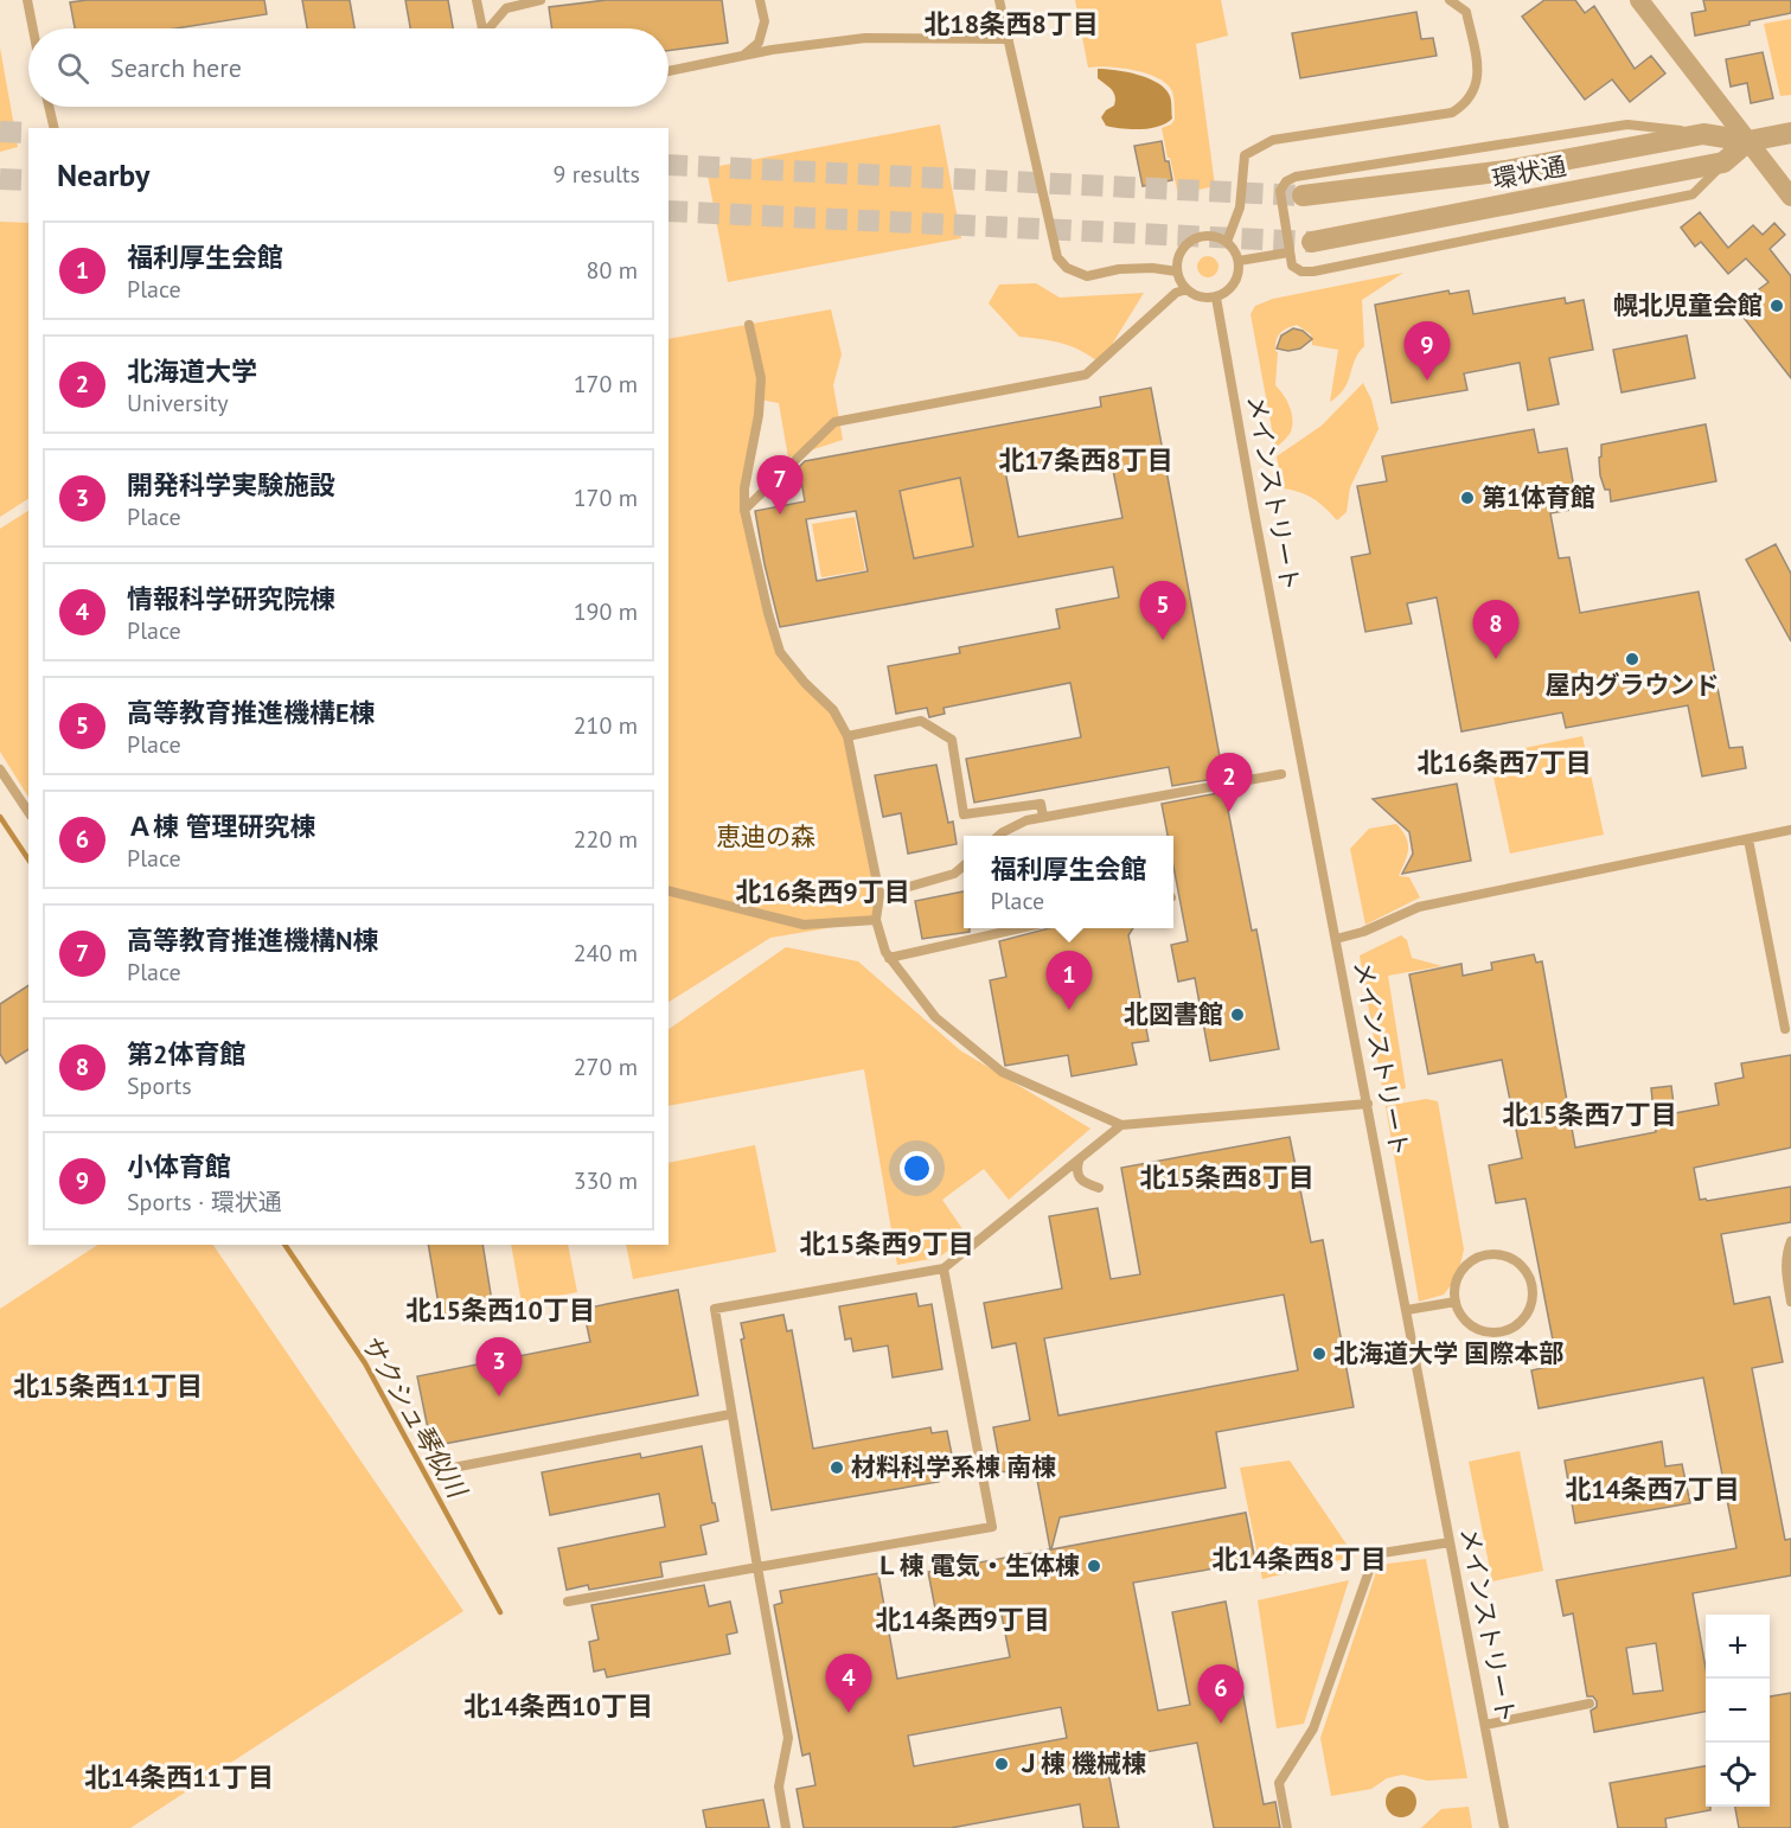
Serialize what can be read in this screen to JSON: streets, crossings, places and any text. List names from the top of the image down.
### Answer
{
  "streets": {
    "street": ["環状通"],
    "lane": ["メインストリート"]
  },
  "districts": [
    "北18条西8丁目",
    "北17条西8丁目",
    "北16条西7丁目",
    "北16条西9丁目",
    "北15条西7丁目",
    "北15条西8丁目",
    "北15条西9丁目",
    "北15条西10丁目",
    "北15条西11丁目",
    "北14条西7丁目",
    "北14条西8丁目",
    "北14条西9丁目",
    "北14条西10丁目",
    "北14条西11丁目"
  ],
  "water": ["サクシュ琴似川"],
  "parks": ["恵迪の森"],
  "places": [
    "幌北児童会館",
    "第1体育館",
    "屋内グラウンド",
    "北図書館",
    "北海道大学 国際本部",
    "材料科学系棟 南棟",
    "Ｌ棟 電気・生体棟",
    "Ｊ棟 機械棟"
  ],
  "page": {
    "search": "Search here",
    "heading": ["Nearby", "9 results"],
    "list": [
      {
        "mark": "1",
        "name": "福利厚生会館",
        "note": "Place",
        "value": "80 m"
      },
      {
        "mark": "2",
        "name": "北海道大学",
        "note": "University",
        "value": "170 m"
      },
      {
        "mark": "3",
        "name": "開発科学実験施設",
        "note": "Place",
        "value": "170 m"
      },
      {
        "mark": "4",
        "name": "情報科学研究院棟",
        "note": "Place",
        "value": "190 m"
      },
      {
        "mark": "5",
        "name": "高等教育推進機構E棟",
        "note": "Place",
        "value": "210 m"
      },
      {
        "mark": "6",
        "name": "Ａ棟 管理研究棟",
        "note": "Place",
        "value": "220 m"
      },
      {
        "mark": "7",
        "name": "高等教育推進機構N棟",
        "note": "Place",
        "value": "240 m"
      },
      {
        "mark": "8",
        "name": "第2体育館",
        "note": "Sports",
        "value": "270 m"
      },
      {
        "mark": "9",
        "name": "小体育館",
        "note": "Sports · 環状通",
        "value": "330 m"
      }
    ],
    "pins": [
      "9",
      "7",
      "5",
      "8",
      "2",
      "1",
      "3",
      "4",
      "6"
    ],
    "popup": ["福利厚生会館", "Place"],
    "map_buttons": ["+", "−"]
  }
}
